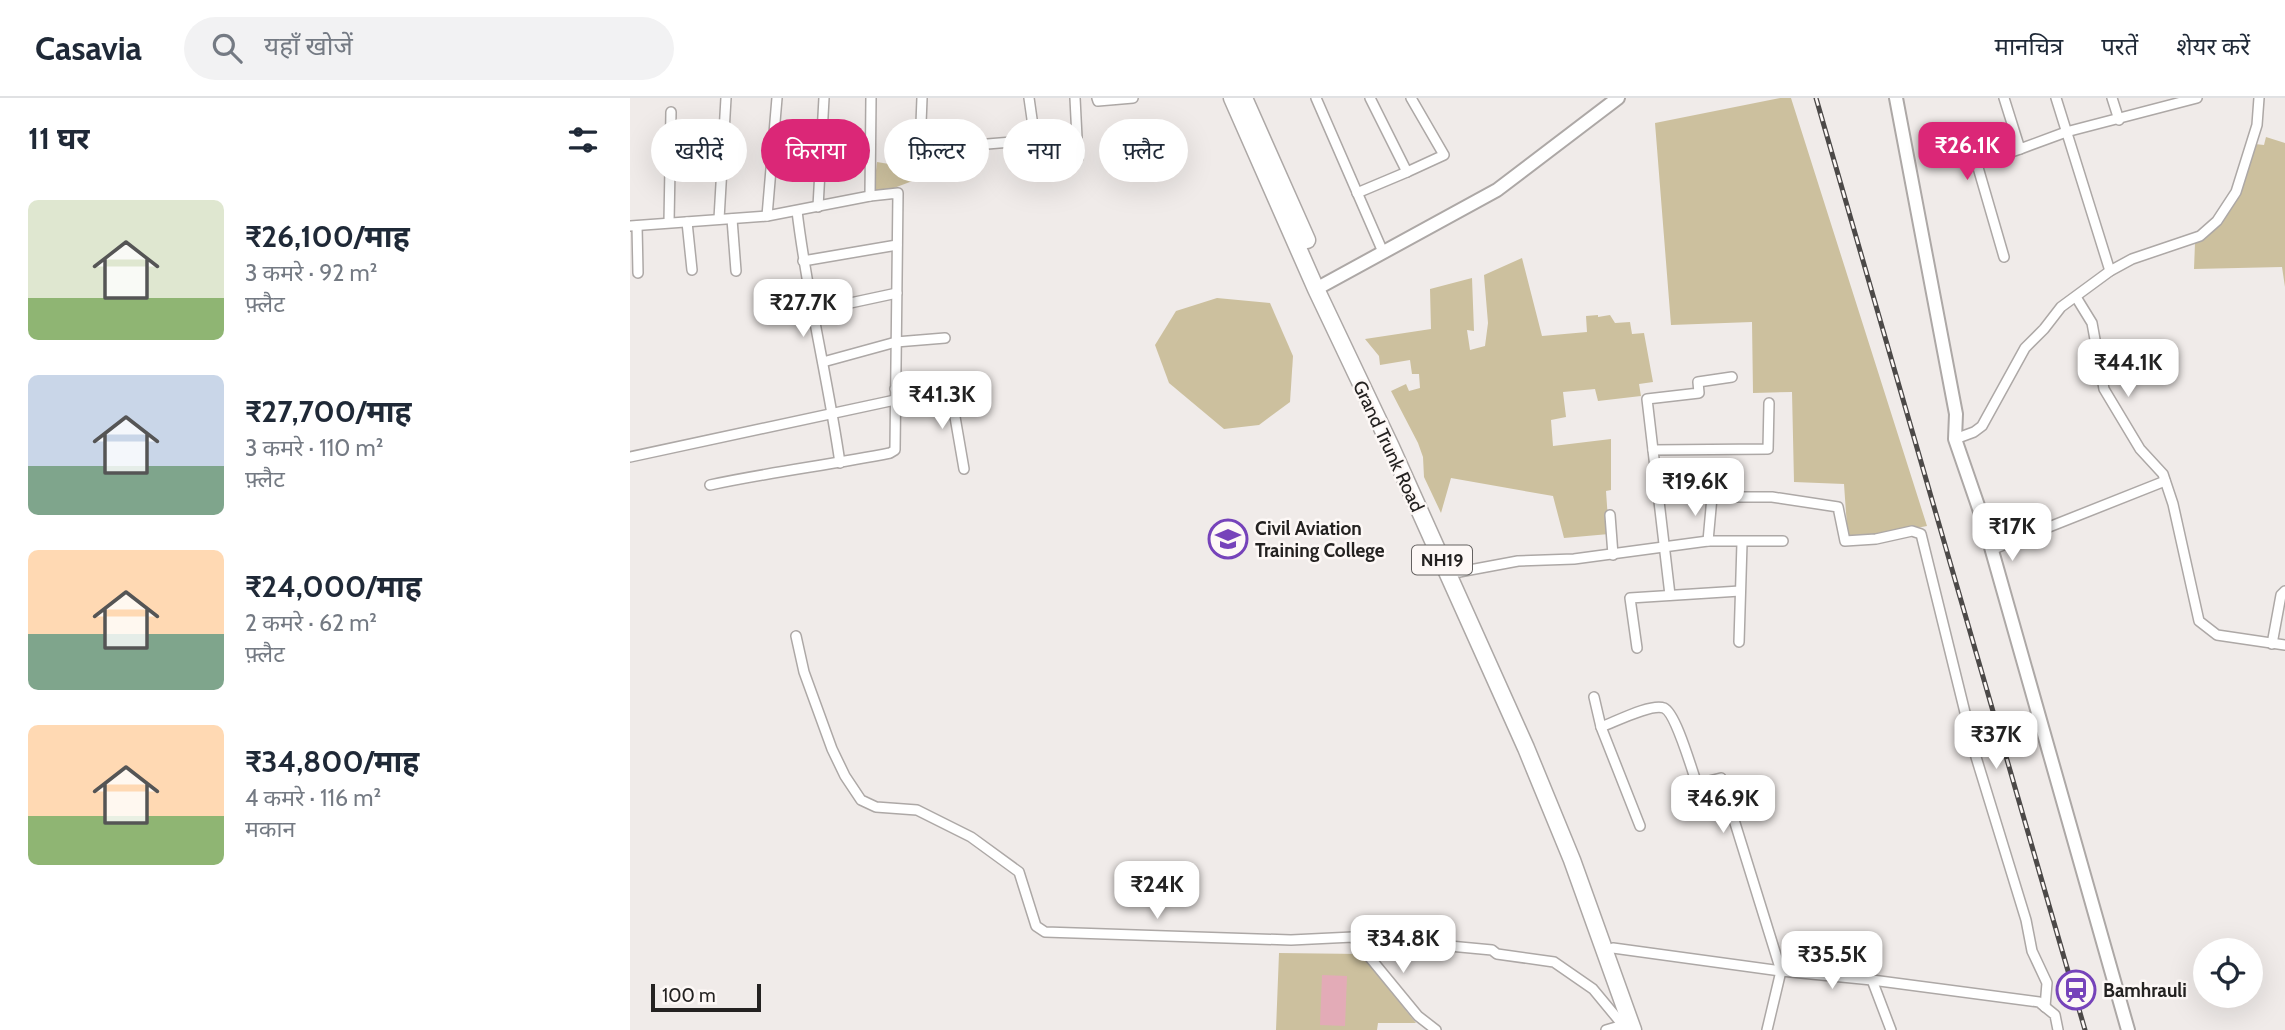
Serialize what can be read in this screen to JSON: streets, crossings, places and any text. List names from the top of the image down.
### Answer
{
  "streets": {
    "highway": ["Grand Trunk Road", "NH19"]
  },
  "places": {
    "school or university": ["Civil Aviation Training College"],
    "station": ["Bamhrauli"]
  },
  "scale_bar": "100 m",
  "page": {
    "header": "Casavia",
    "search": "यहाँ खोजें",
    "nav": ["मानचित्र", "परतें", "शेयर करें"],
    "heading": "11 घर",
    "chip": [
      "खरीदें",
      "किराया",
      "फ़िल्टर",
      "नया",
      "फ़्लैट"
    ],
    "price": [
      "₹26.1K",
      "₹27.7K",
      "₹44.1K",
      "₹41.3K",
      "₹19.6K",
      "₹17K",
      "₹37K",
      "₹46.9K",
      "₹24K",
      "₹34.8K",
      "₹35.5K"
    ],
    "list": [
      {
        "name": "₹26,100/माह",
        "note": "3 कमरे · 92 m² · फ़्लैट"
      },
      {
        "name": "₹27,700/माह",
        "note": "3 कमरे · 110 m² · फ़्लैट"
      },
      {
        "name": "₹24,000/माह",
        "note": "2 कमरे · 62 m² · फ़्लैट"
      },
      {
        "name": "₹34,800/माह",
        "note": "4 कमरे · 116 m² · मकान"
      }
    ],
    "scale": "100 m"
  }
}
